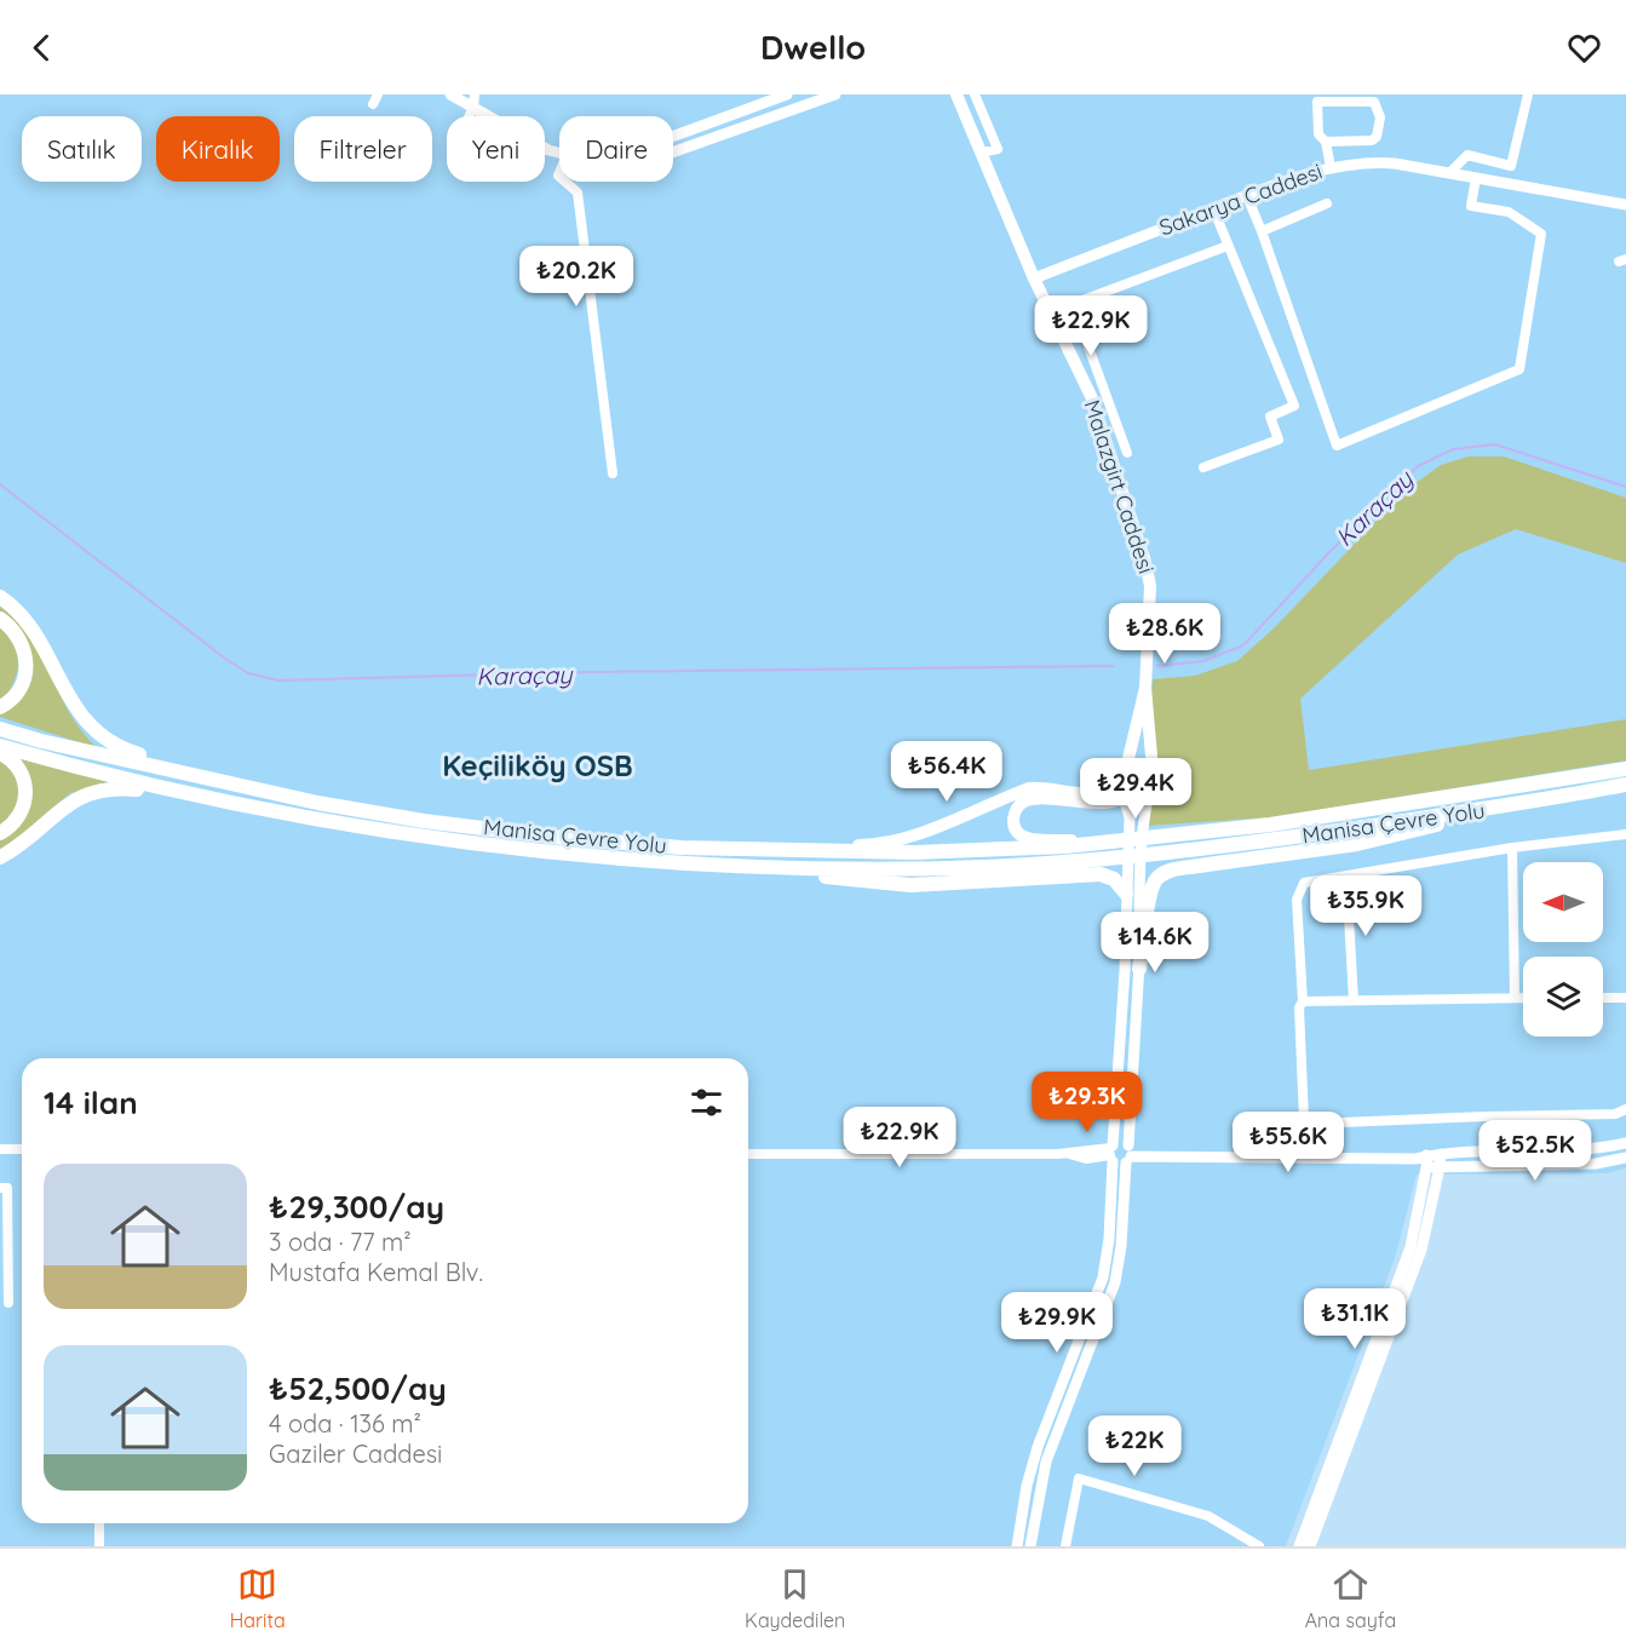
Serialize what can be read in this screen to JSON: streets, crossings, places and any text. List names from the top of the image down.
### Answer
{
  "streets": {
    "highway": ["Manisa Çevre Yolu"],
    "main road": ["Malazgirt Caddesi"],
    "street": ["Sakarya Caddesi"]
  },
  "crossings": [
    ["Sakarya Caddesi", "Malazgirt Caddesi"]
  ],
  "districts": ["Keçiliköy OSB"],
  "water": ["Karaçay"],
  "north": "left",
  "page": {
    "header": "Dwello",
    "chip": [
      "Satılık",
      "Kiralık",
      "Filtreler",
      "Yeni",
      "Daire"
    ],
    "price": [
      "₺20.2K",
      "₺22.9K",
      "₺28.6K",
      "₺56.4K",
      "₺29.4K",
      "₺35.9K",
      "₺14.6K",
      "₺29.3K",
      "₺22.9K",
      "₺55.6K",
      "₺52.5K",
      "₺31.1K",
      "₺29.9K",
      "₺22K"
    ],
    "heading": "14 ilan",
    "list": [
      {
        "name": "₺29,300/ay",
        "note": "3 oda · 77 m² · Mustafa Kemal Blv."
      },
      {
        "name": "₺52,500/ay",
        "note": "4 oda · 136 m² · Gaziler Caddesi"
      }
    ],
    "tabs": ["Harita", "Kaydedilen", "Ana sayfa"]
  }
}
